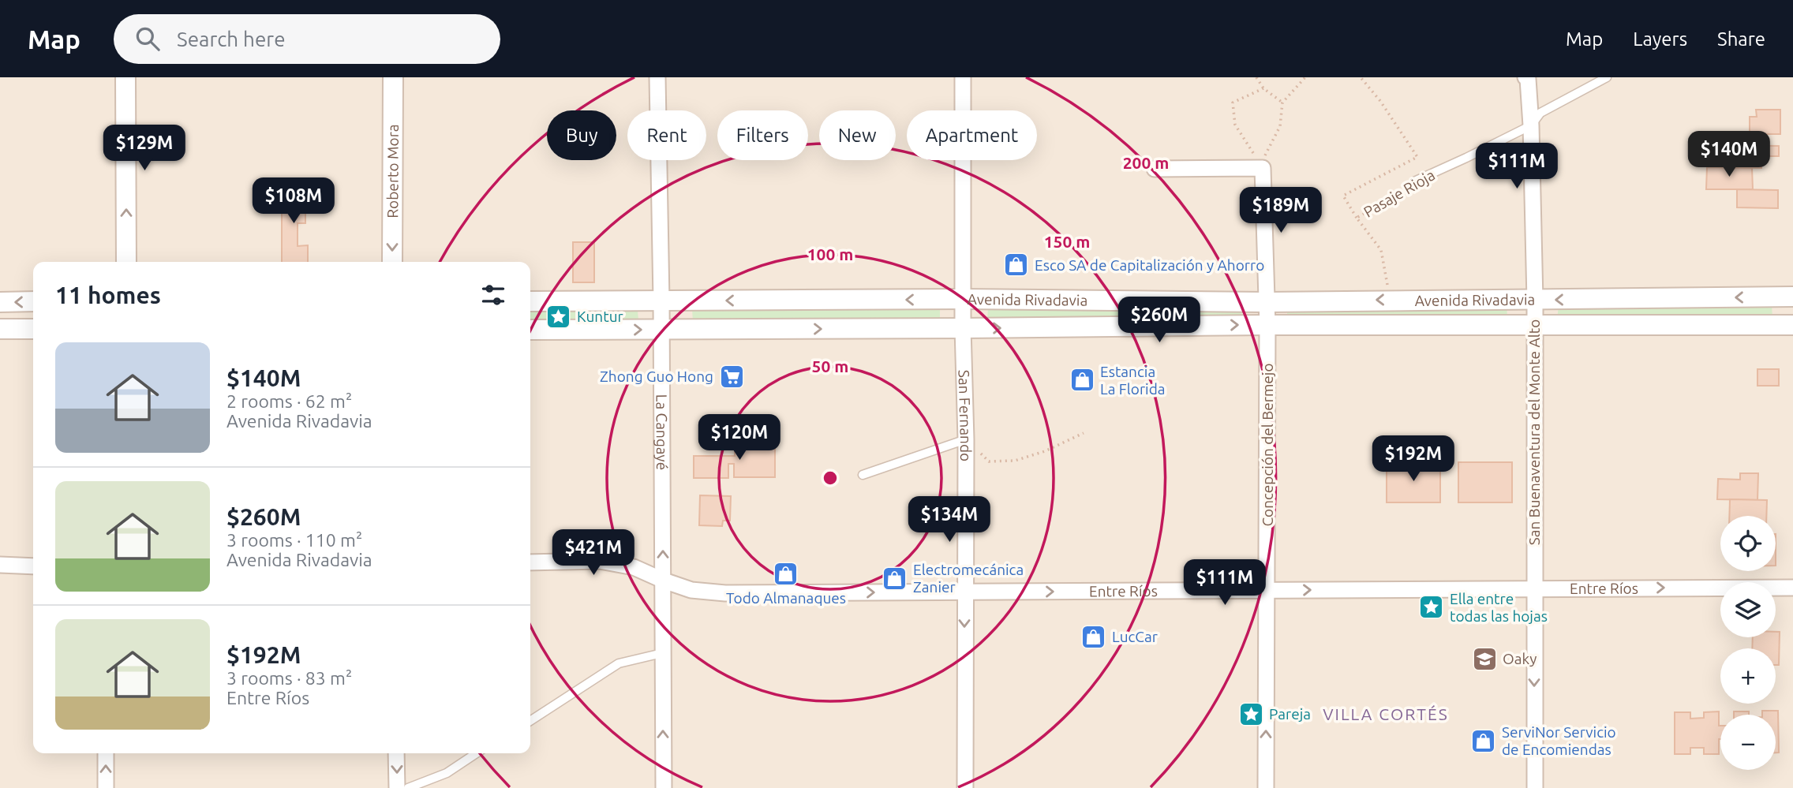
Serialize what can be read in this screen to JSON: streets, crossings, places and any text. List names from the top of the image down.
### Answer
{
  "streets": {
    "street": [
      "Roberto Mora",
      "Avenida Rivadavia",
      "San Fernando",
      "La Cangayé",
      "San Buenaventura del Monte Alto",
      "Concepción del Bermejo",
      "Entre Ríos"
    ],
    "lane": ["Pasaje Rioja"]
  },
  "crossings": [
    ["Pasaje Rioja", "Avenida Rivadavia"],
    ["Pasaje Rioja", "San Buenaventura del Monte Alto"],
    ["Avenida Rivadavia", "San Fernando"],
    ["Avenida Rivadavia", "La Cangayé"],
    ["Avenida Rivadavia", "San Buenaventura del Monte Alto"],
    ["Avenida Rivadavia", "Concepción del Bermejo"],
    ["San Fernando", "Entre Ríos"],
    ["La Cangayé", "Entre Ríos"],
    ["San Buenaventura del Monte Alto", "Entre Ríos"],
    ["Concepción del Bermejo", "Entre Ríos"]
  ],
  "one_way": ["Roberto Mora", "La Cangayé", "Entre Ríos"],
  "districts": ["VILLA CORTÉS"],
  "places": {
    "shop": [
      "Esco SA de Capitalización y Ahorro",
      "Estancia La Florida",
      "Todo Almanaques",
      "Electromecánica Zanier",
      "LucCar",
      "ServiNor Servicio de Encomiendas"
    ],
    "place": ["Kuntur", "Ella entre todas las hojas", "Pareja"],
    "supermarket": ["Zhong Guo Hong"],
    "school or university": ["Oaky"]
  },
  "page": {
    "header": "Map",
    "search": "Search here",
    "nav": ["Map", "Layers", "Share"],
    "chip": [
      "Buy",
      "Rent",
      "Filters",
      "New",
      "Apartment"
    ],
    "price": [
      "$129M",
      "$140M",
      "$111M",
      "$108M",
      "$189M",
      "$260M",
      "$120M",
      "$192M",
      "$134M",
      "$421M",
      "$111M"
    ],
    "heading": "11 homes",
    "list": [
      {
        "name": "$140M",
        "note": "2 rooms · 62 m² · Avenida Rivadavia"
      },
      {
        "name": "$260M",
        "note": "3 rooms · 110 m² · Avenida Rivadavia"
      },
      {
        "name": "$192M",
        "note": "3 rooms · 83 m² · Entre Ríos"
      }
    ],
    "map_buttons": ["+", "−"]
  },
  "rings": [
    "200 m",
    "150 m",
    "100 m",
    "50 m"
  ]
}
